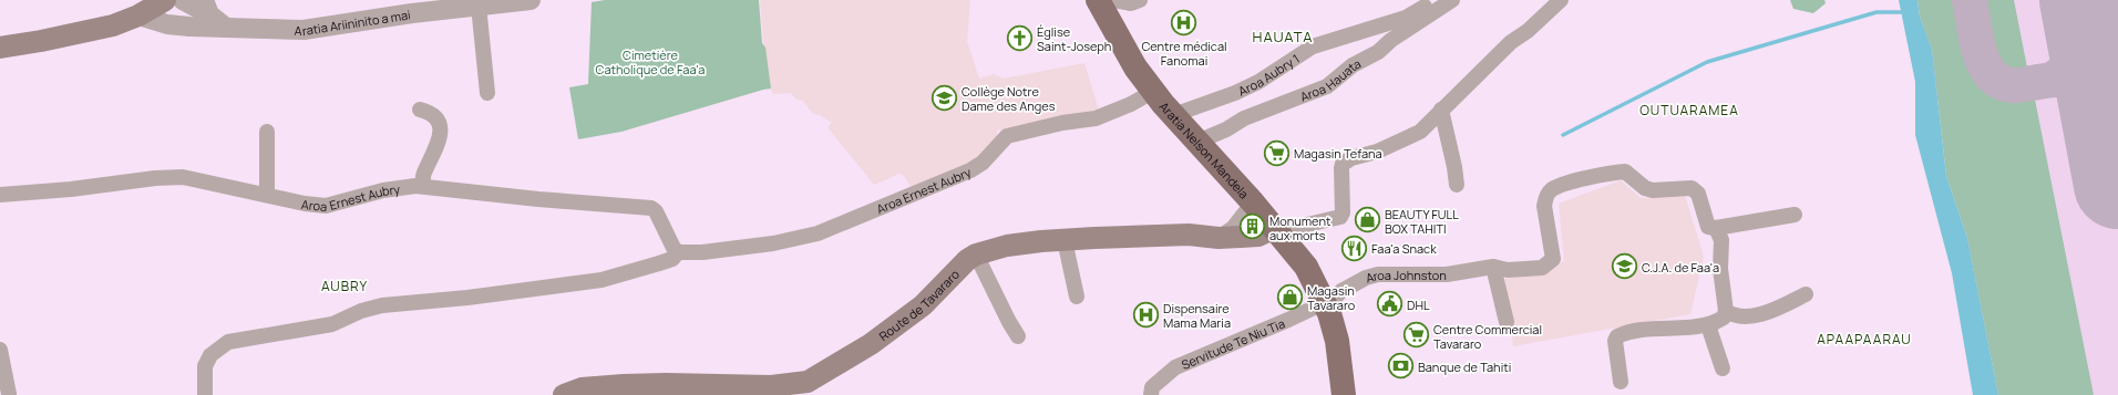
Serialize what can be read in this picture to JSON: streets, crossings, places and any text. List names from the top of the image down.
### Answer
{
  "streets": {
    "main road": ["Aratia Nelson Mandela", "Route de Tavararo"],
    "street": [
      "Aratia Ariininito a mai",
      "Aroa Aubry 1",
      "Aroa Hauata",
      "Aroa Ernest Aubry",
      "Aroa Johnston",
      "Servitude Te Niu Tia"
    ]
  },
  "crossings": [
    ["Aroa Aubry 1", "Aratia Nelson Mandela"],
    ["Aroa Hauata", "Aratia Nelson Mandela"],
    ["Aratia Nelson Mandela", "Aroa Ernest Aubry"],
    ["Aratia Nelson Mandela", "Aroa Johnston"],
    ["Aratia Nelson Mandela", "Route de Tavararo"],
    ["Aratia Nelson Mandela", "Servitude Te Niu Tia"],
    ["Aroa Johnston", "Servitude Te Niu Tia"]
  ],
  "districts": [
    "HAUATA",
    "OUTUARAMEA",
    "AUBRY",
    "APAAPAARAU"
  ],
  "parks": ["Cimetière Catholique de Faa'a"],
  "places": {
    "hospital": ["Centre médical Fanomai", "Dispensaire Mama Maria"],
    "church": ["Église Saint-Joseph"],
    "school or university": ["Collège Notre Dame des Anges", "C.J.A. de Faa'a"],
    "supermarket": ["Magasin Tefana", "Centre Commercial Tavararo"],
    "shop": ["BEAUTY FULL BOX TAHITI", "Magasin Tavararo"],
    "building": ["Monument aux morts"],
    "restaurant": ["Faa'a Snack"],
    "public building": ["DHL"],
    "bank": ["Banque de Tahiti"]
  }
}
